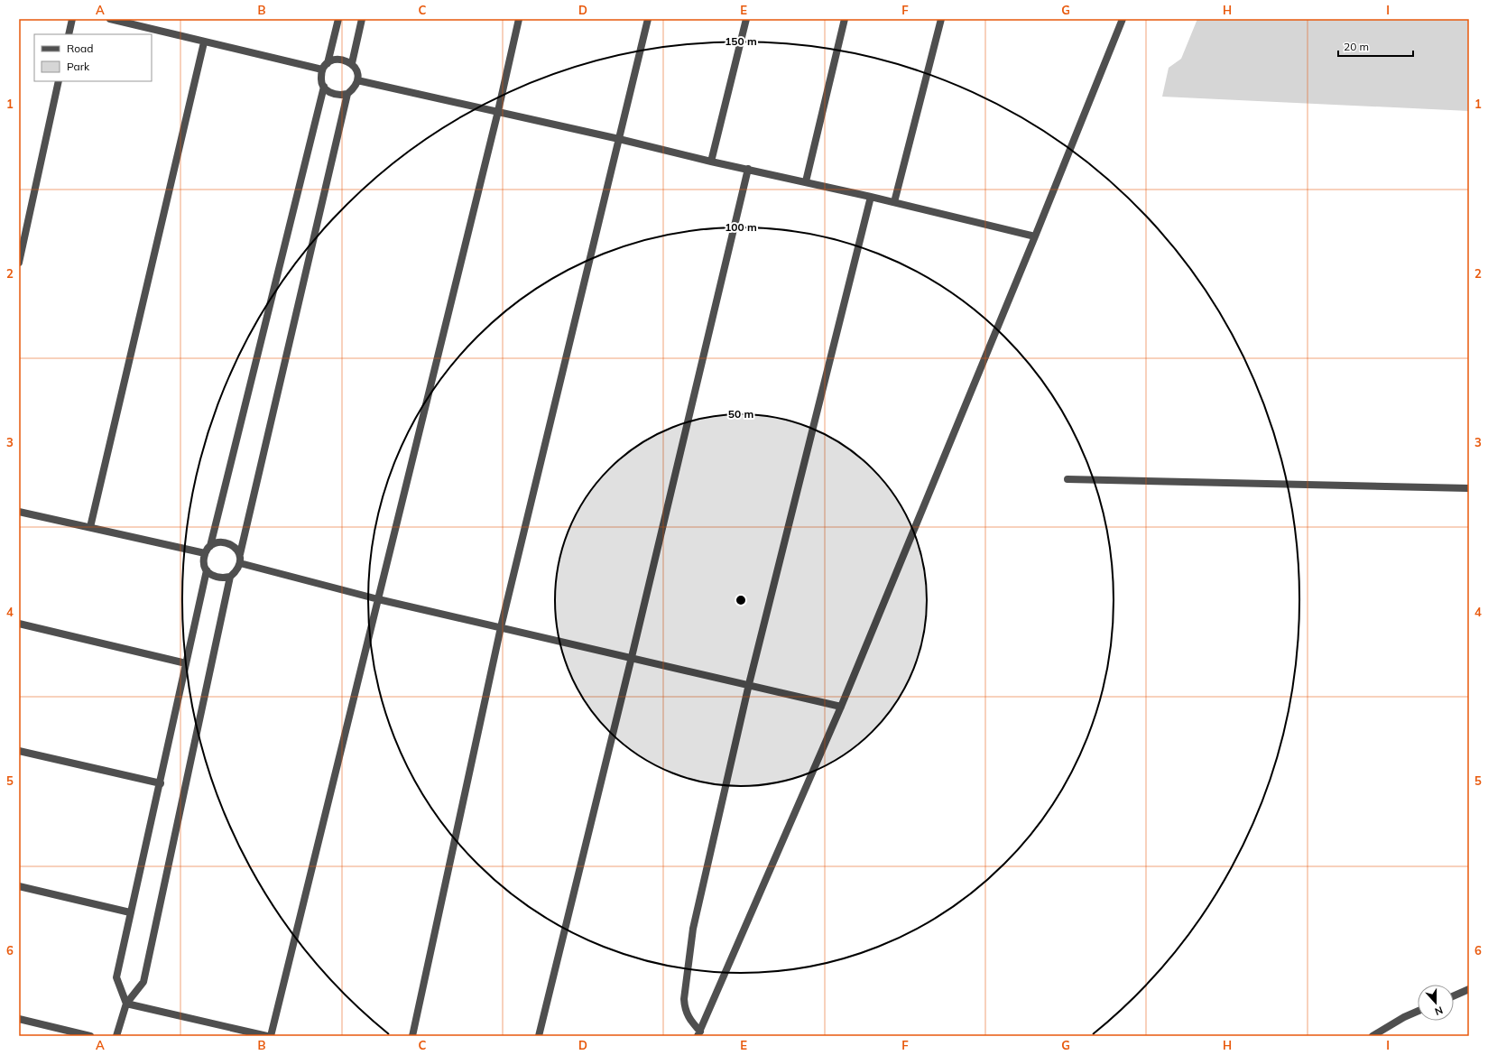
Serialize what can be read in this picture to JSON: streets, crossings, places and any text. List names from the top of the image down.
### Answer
{
  "legend": ["Road", "Park"],
  "scale_bar": "20 m",
  "north": "bottom",
  "grid": {
    "columns": [
      "A",
      "B",
      "C",
      "D",
      "E",
      "F",
      "G",
      "H",
      "I"
    ],
    "rows": [
      "1",
      "2",
      "3",
      "4",
      "5",
      "6"
    ]
  },
  "rings": ["150 m", "100 m", "50 m"]
}
